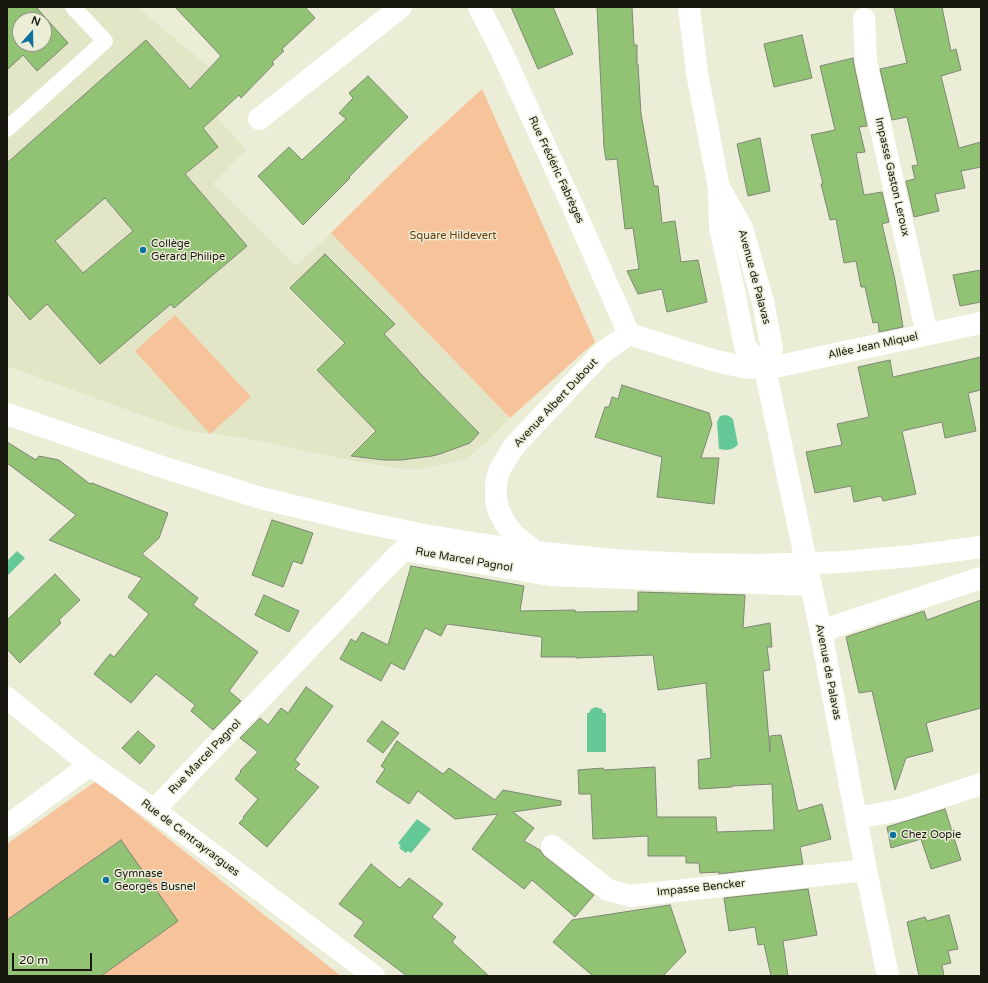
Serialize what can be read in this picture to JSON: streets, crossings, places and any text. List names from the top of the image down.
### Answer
{
  "streets": {
    "street": [
      "Rue Frédéric Fabrèges",
      "Impasse Gaston Leroux",
      "Avenue de Palavas",
      "Allée Jean Miquel",
      "Avenue Albert Dubout",
      "Rue Marcel Pagnol",
      "Rue de Centrayrargues",
      "Impasse Bencker"
    ]
  },
  "crossings": [
    ["Rue Frédéric Fabrèges", "Avenue Albert Dubout"],
    ["Impasse Gaston Leroux", "Allée Jean Miquel"],
    ["Avenue de Palavas", "Allée Jean Miquel"],
    ["Avenue de Palavas", "Rue Marcel Pagnol"],
    ["Avenue de Palavas", "Impasse Bencker"],
    ["Rue Marcel Pagnol", "Rue de Centrayrargues"]
  ],
  "parks": ["Square Hildevert"],
  "places": ["Collège Gérard Philipe", "Chez Oopie", "Gymnase Georges Busnel"],
  "scale_bar": "20 m",
  "north": "top"
}
